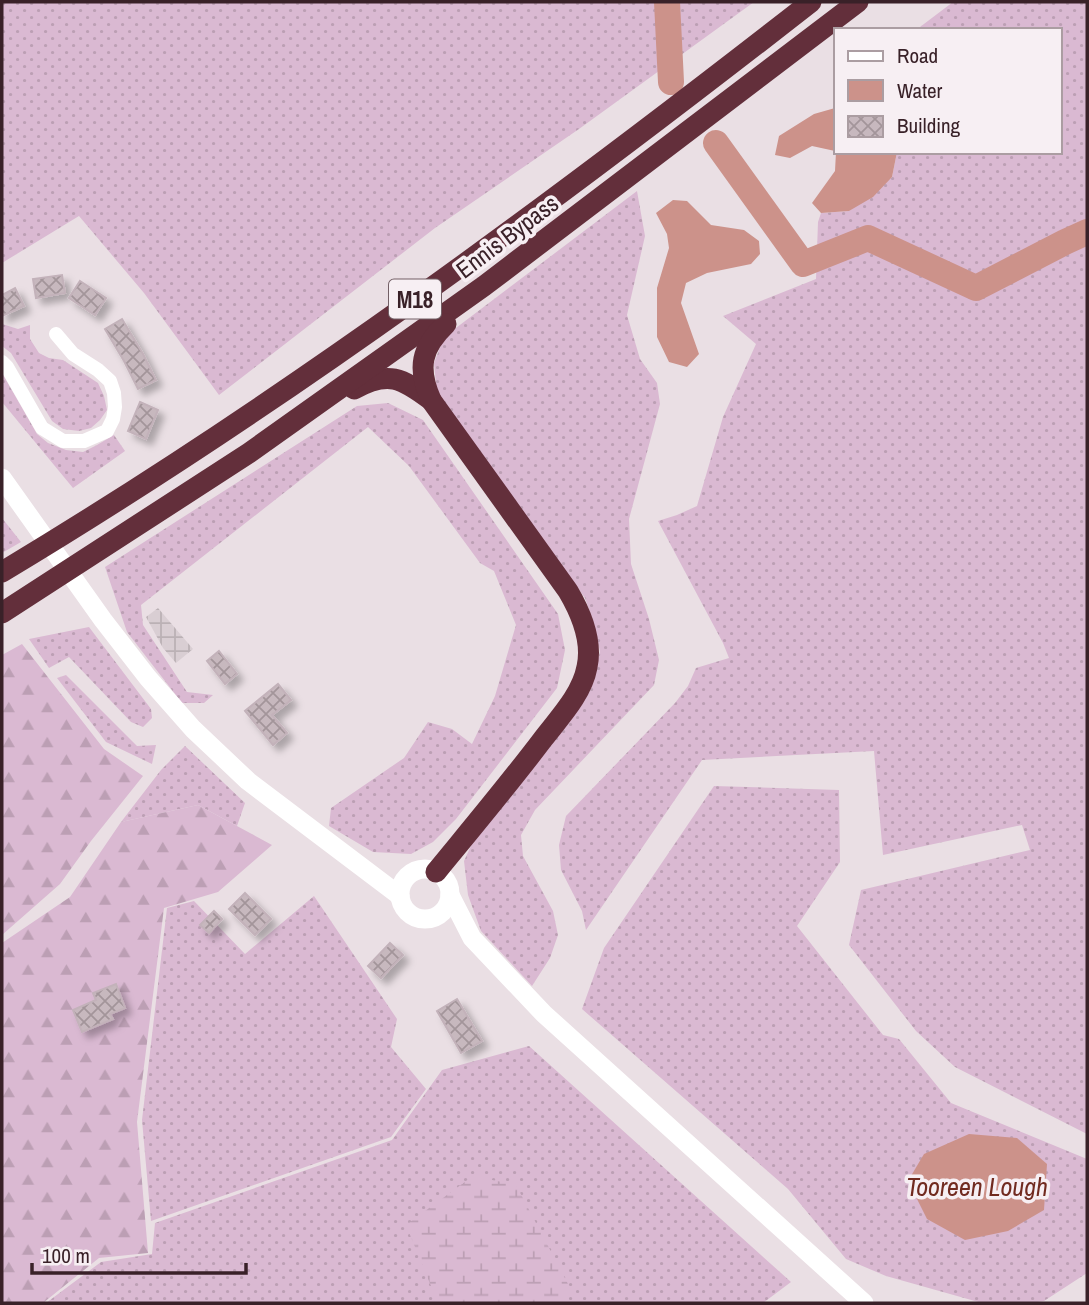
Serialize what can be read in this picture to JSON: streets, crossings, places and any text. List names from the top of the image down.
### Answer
{
  "streets": {
    "highway": ["Ennis Bypass", "M18"]
  },
  "water": ["Tooreen Lough"],
  "legend": ["Road", "Water", "Building"],
  "scale_bar": "100 m"
}
